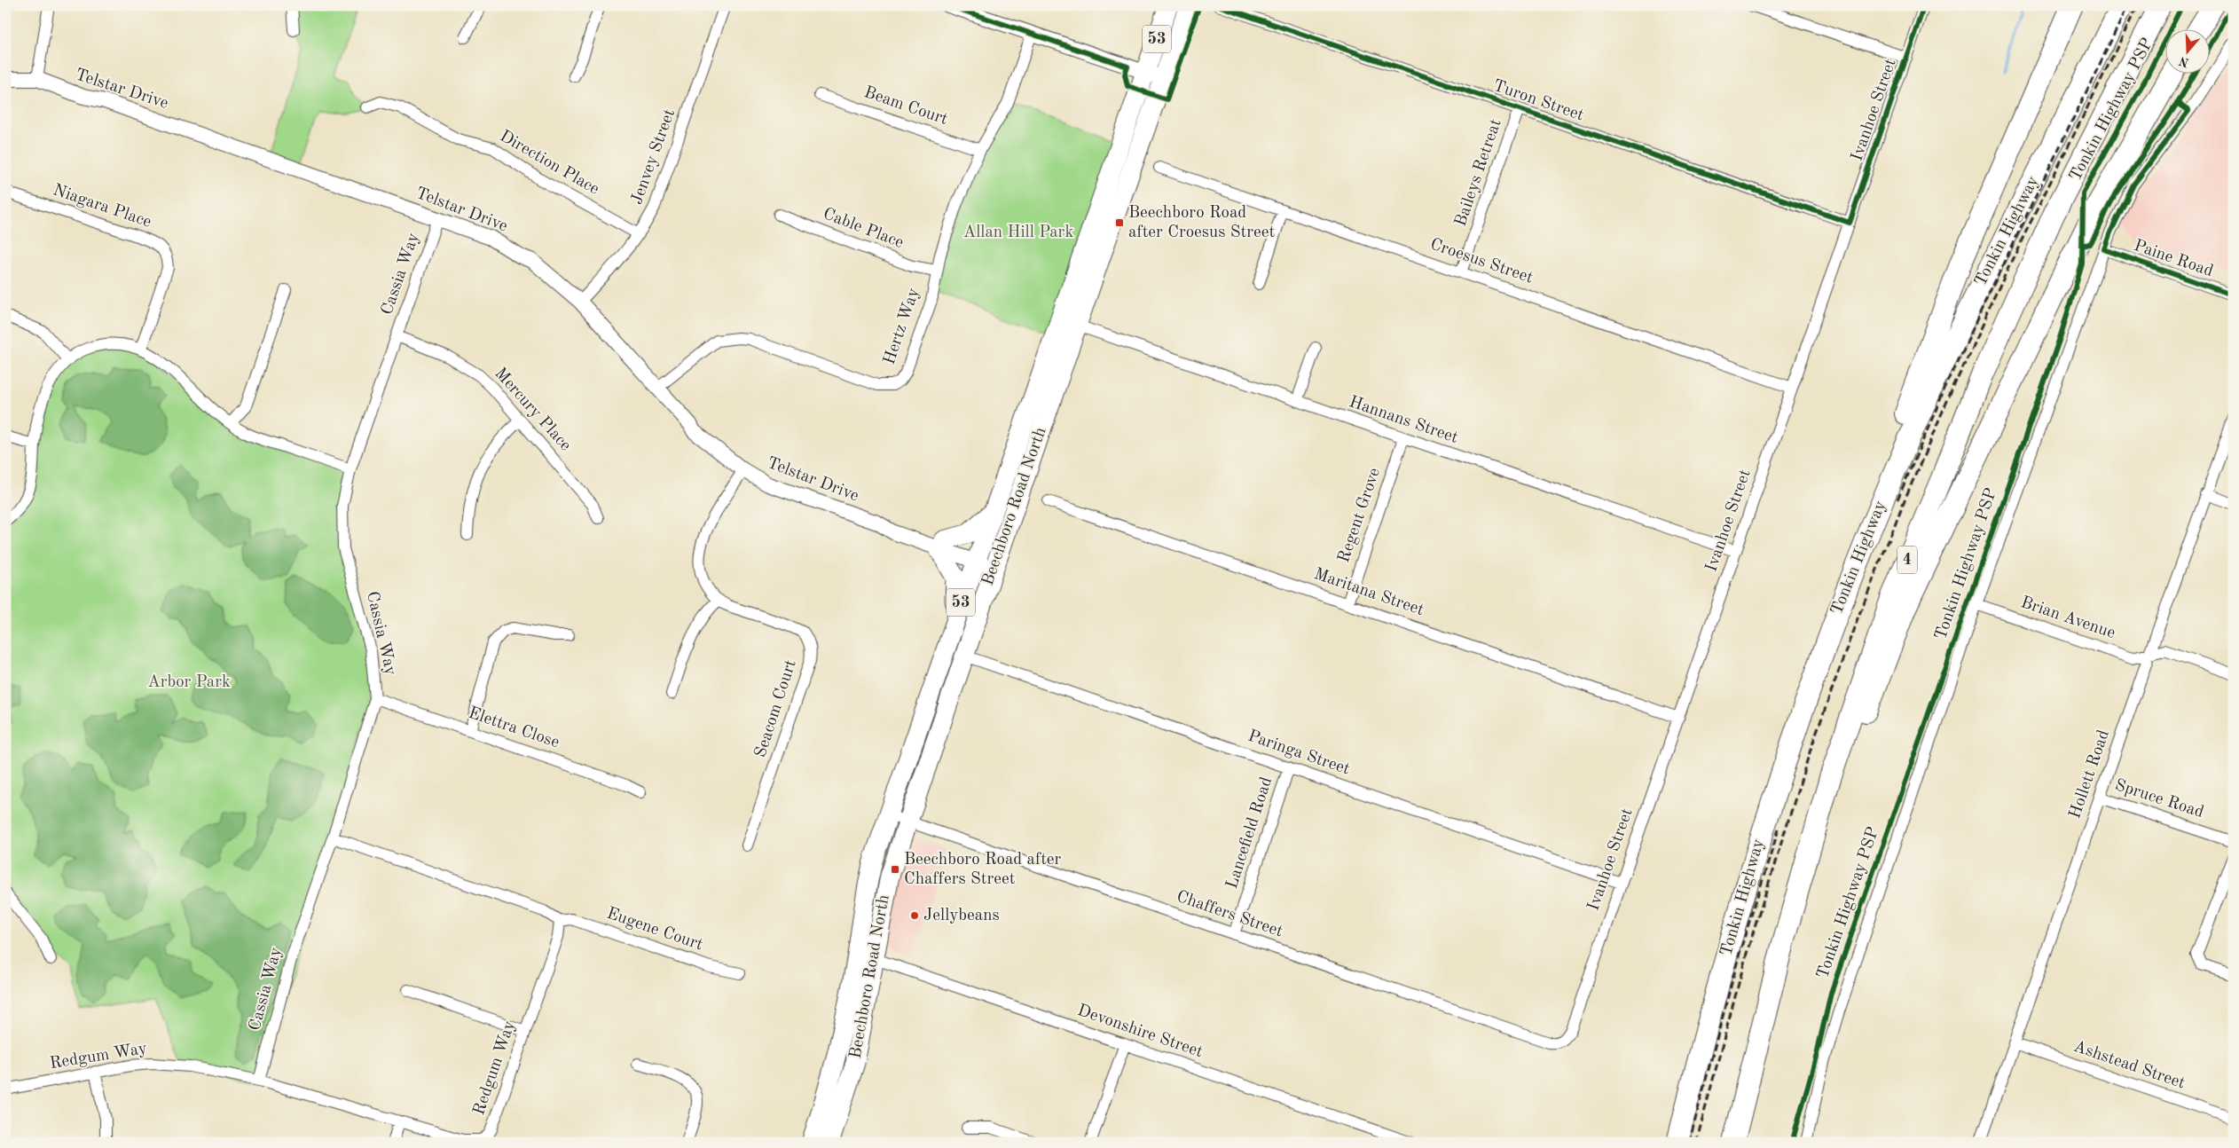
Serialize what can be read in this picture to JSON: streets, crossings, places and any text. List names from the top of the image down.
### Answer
{
  "streets": {
    "highway": ["Tonkin Highway", "4"],
    "main road": ["53", "Beechboro Road North"],
    "street": [
      "Telstar Drive",
      "Turon Street",
      "Beam Court",
      "Ivanhoe Street",
      "Jenvey Street",
      "Direction Place",
      "Baileys Retreat",
      "Niagara Place",
      "Cable Place",
      "Paine Road",
      "Croesus Street",
      "Cassia Way",
      "Hertz Way",
      "Mercury Place",
      "Hannans Street",
      "Regent Grove",
      "Maritana Street",
      "Brian Avenue",
      "Seacom Court",
      "Elettra Close",
      "Paringa Street",
      "Hollett Road",
      "Spruce Road",
      "Lancefield Road",
      "Chaffers Street",
      "Eugene Court",
      "Devonshire Street",
      "Redgum Way",
      "Ashstead Street"
    ],
    "cycle path": ["Tonkin Highway PSP"]
  },
  "crossings": [
    ["Telstar Drive", "Jenvey Street"],
    ["Telstar Drive", "Cassia Way"],
    ["Telstar Drive", "Hertz Way"],
    ["Telstar Drive", "Beechboro Road North"],
    ["Telstar Drive", "Seacom Court"],
    ["Turon Street", "Ivanhoe Street"],
    ["Turon Street", "Baileys Retreat"],
    ["Beam Court", "Hertz Way"],
    ["Ivanhoe Street", "Croesus Street"],
    ["Ivanhoe Street", "Hannans Street"],
    ["Ivanhoe Street", "Maritana Street"],
    ["Ivanhoe Street", "Paringa Street"],
    ["Ivanhoe Street", "Chaffers Street"],
    ["Jenvey Street", "Direction Place"],
    ["Baileys Retreat", "Croesus Street"],
    ["Cable Place", "Hertz Way"],
    ["Cassia Way", "Mercury Place"],
    ["Cassia Way", "Elettra Close"],
    ["Cassia Way", "Redgum Way"],
    ["Hannans Street", "Beechboro Road North"],
    ["Hannans Street", "Regent Grove"],
    ["Beechboro Road North", "Paringa Street"],
    ["Beechboro Road North", "Chaffers Street"],
    ["Beechboro Road North", "Devonshire Street"],
    ["Regent Grove", "Maritana Street"],
    ["Brian Avenue", "Hollett Road"],
    ["Paringa Street", "Lancefield Road"],
    ["Hollett Road", "Spruce Road"],
    ["Hollett Road", "Ashstead Street"],
    ["Lancefield Road", "Chaffers Street"],
    ["Eugene Court", "Redgum Way"]
  ],
  "parks": ["Allan Hill Park", "Arbor Park"],
  "places": {
    "transit": ["Beechboro Road after Croesus Street", "Beechboro Road after Chaffers Street"],
    "other": ["Jellybeans"]
  },
  "north": "bottom"
}
